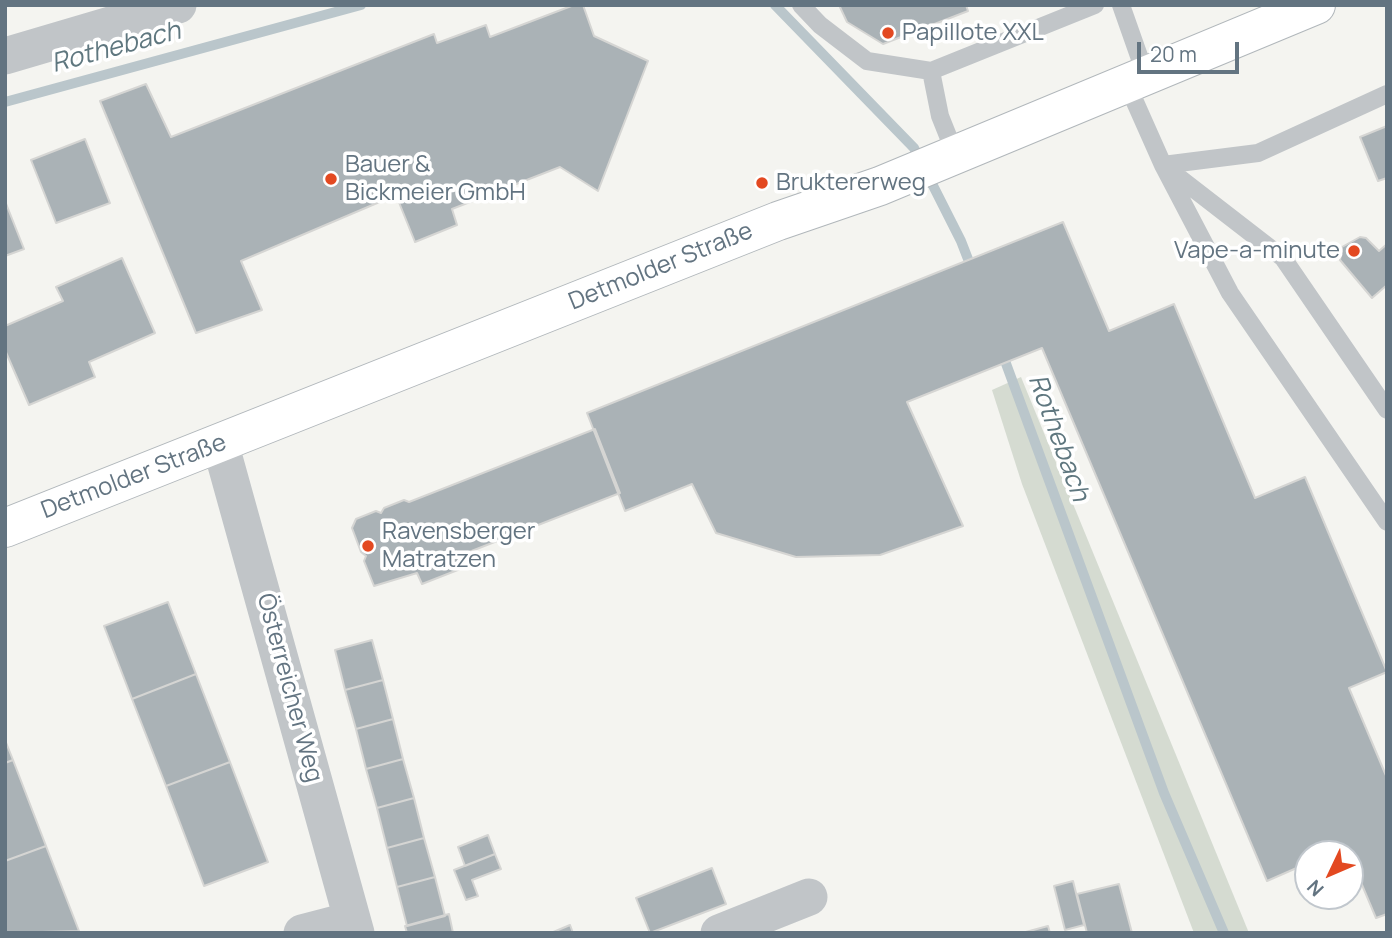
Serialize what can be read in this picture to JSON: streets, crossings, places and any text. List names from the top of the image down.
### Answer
{
  "streets": {
    "main road": ["Detmolder Straße"],
    "street": ["Österreicher Weg"]
  },
  "crossings": [
    ["Detmolder Straße", "Österreicher Weg"]
  ],
  "water": ["Rothebach"],
  "places": [
    "Papillote XXL",
    "Bauer & Bickmeier GmbH",
    "Bruktererweg",
    "Vape-a-minute",
    "Ravensberger Matratzen"
  ],
  "scale_bar": "20 m",
  "north": "bottom left"
}
